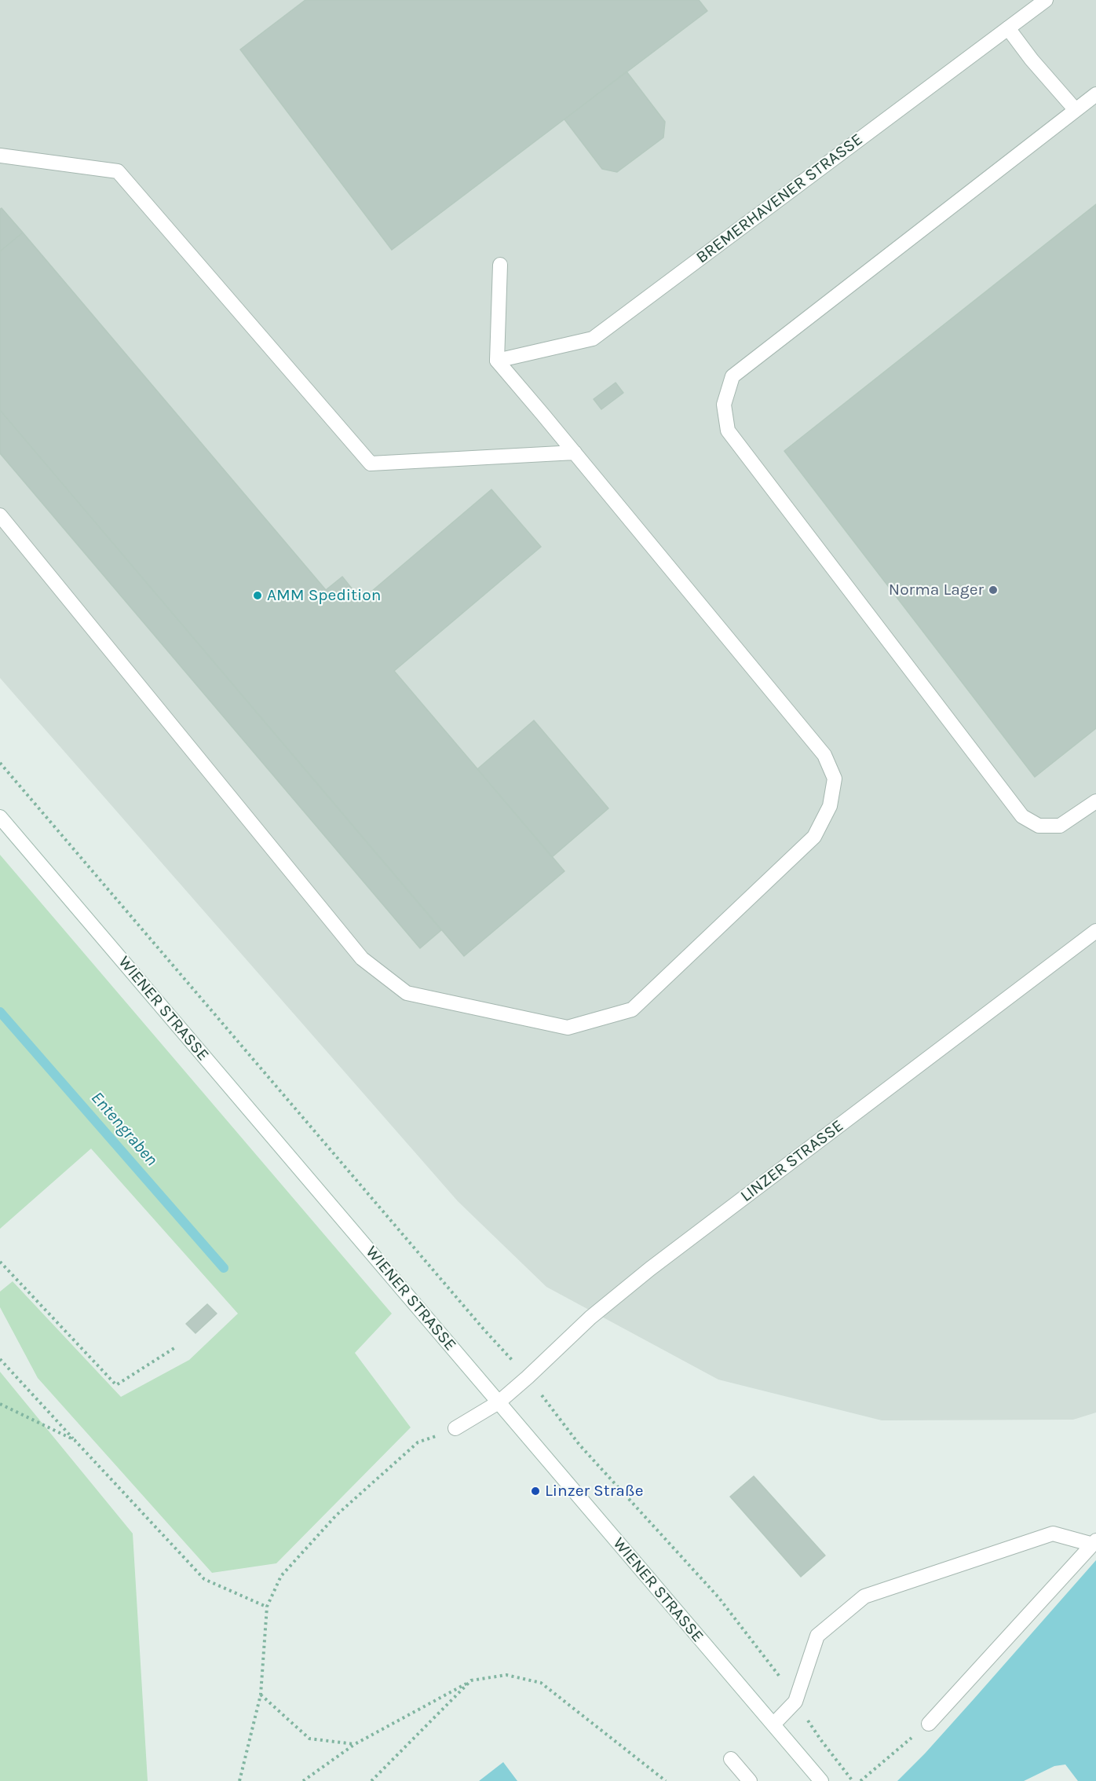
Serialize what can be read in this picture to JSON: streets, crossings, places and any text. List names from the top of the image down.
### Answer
{
  "streets": {
    "street": ["BREMERHAVENER STRASSE", "WIENER STRASSE", "LINZER STRASSE"]
  },
  "crossings": [
    ["WIENER STRASSE", "LINZER STRASSE"]
  ],
  "water": ["Entengraben"],
  "places": ["Norma Lager", "AMM Spedition", "Linzer Straße"]
}
